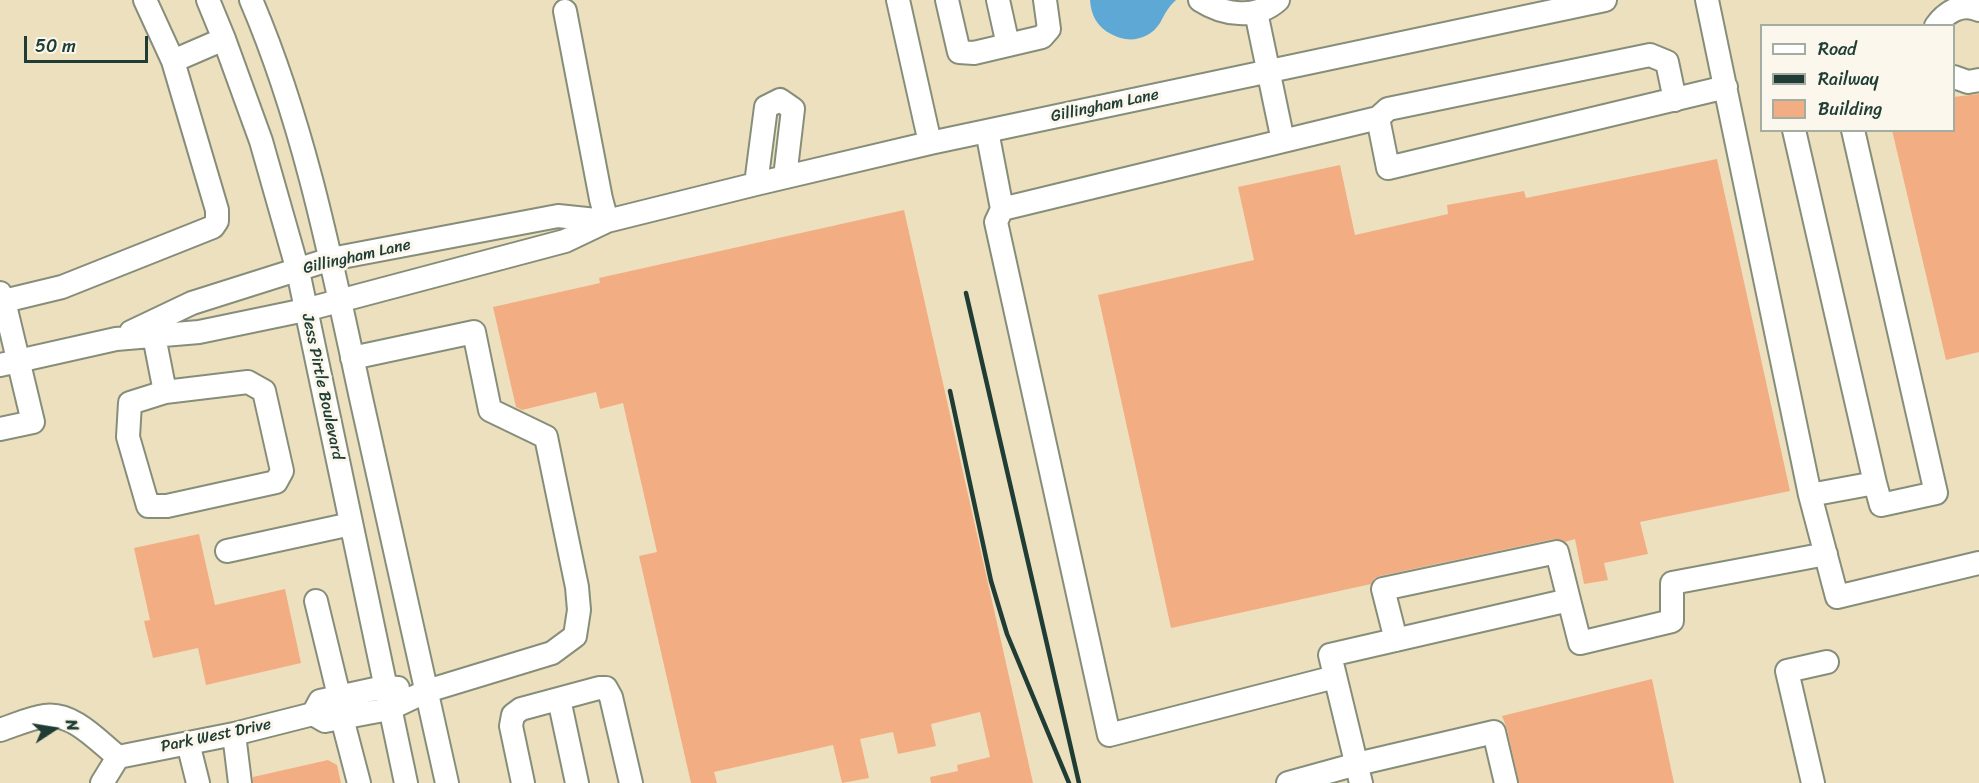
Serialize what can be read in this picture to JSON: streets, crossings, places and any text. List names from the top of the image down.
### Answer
{
  "streets": {
    "street": ["Gillingham Lane", "Jess Pirtle Boulevard", "Park West Drive"]
  },
  "crossings": [
    ["Gillingham Lane", "Jess Pirtle Boulevard"],
    ["Jess Pirtle Boulevard", "Park West Drive"]
  ],
  "legend": ["Road", "Railway", "Building"],
  "scale_bar": "50 m",
  "north": "right"
}
